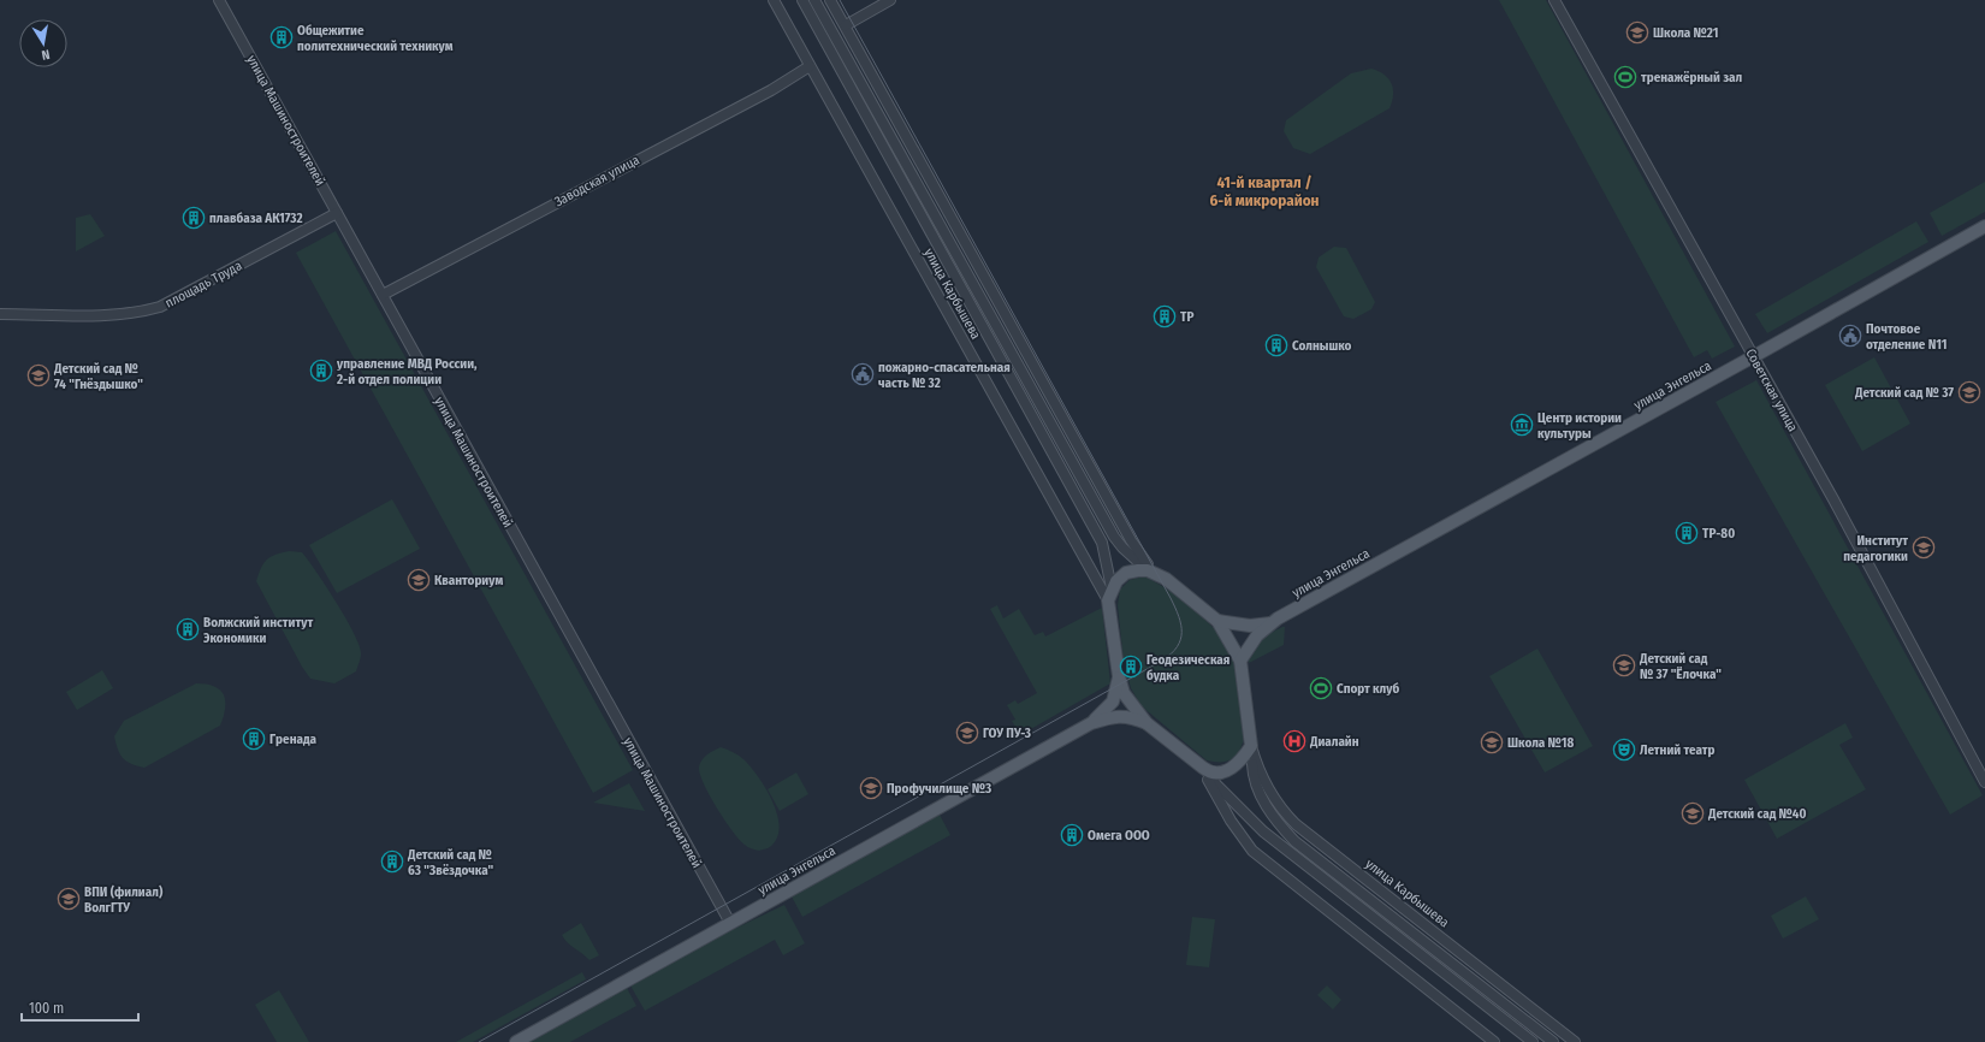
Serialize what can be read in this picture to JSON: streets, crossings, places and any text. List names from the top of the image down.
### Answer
{
  "streets": {
    "main road": ["улица Карбышева", "улица Энгельса"],
    "street": [
      "улица Машиностроителей",
      "Заводская улица",
      "площадь Труда",
      "Советская улица"
    ]
  },
  "crossings": [
    ["улица Машиностроителей", "Заводская улица"],
    ["улица Машиностроителей", "площадь Труда"],
    ["улица Машиностроителей", "улица Энгельса"],
    ["Заводская улица", "улица Карбышева"],
    ["улица Карбышева", "улица Энгельса"],
    ["улица Энгельса", "Советская улица"]
  ],
  "districts": ["41-й квартал / 6-й микрорайон"],
  "places": {
    "school or university": [
      "Школа №21",
      "Детский сад № 74 \"Гнёздышко\"",
      "Детский сад № 37",
      "Институт педагогики",
      "Кванториум",
      "Детский сад № 37 \"Ёлочка\"",
      "ГОУ ПУ-3",
      "Школа №18",
      "Профучилище №3",
      "Детский сад №40",
      "ВПИ (филиал) ВолгГТУ"
    ],
    "building": [
      "Общежитие политехнический техникум",
      "плавбаза АК1732",
      "ТР",
      "Солнышко",
      "управление МВД России, 2-й отдел полиции",
      "ТР-80",
      "Волжский институт Экономики",
      "Геодезическая будка",
      "Гренада",
      "Омега ООО",
      "Детский сад № 63 \"Звёздочка\""
    ],
    "sports": ["тренажёрный зал", "Спорт клуб"],
    "public building": ["Почтовое отделение N11", "пожарно-спасательная часть № 32"],
    "museum": ["Центр истории культуры"],
    "hospital": ["Диалайн"],
    "theatre": ["Летний театр"]
  },
  "scale_bar": "100 m",
  "north": "bottom"
}
